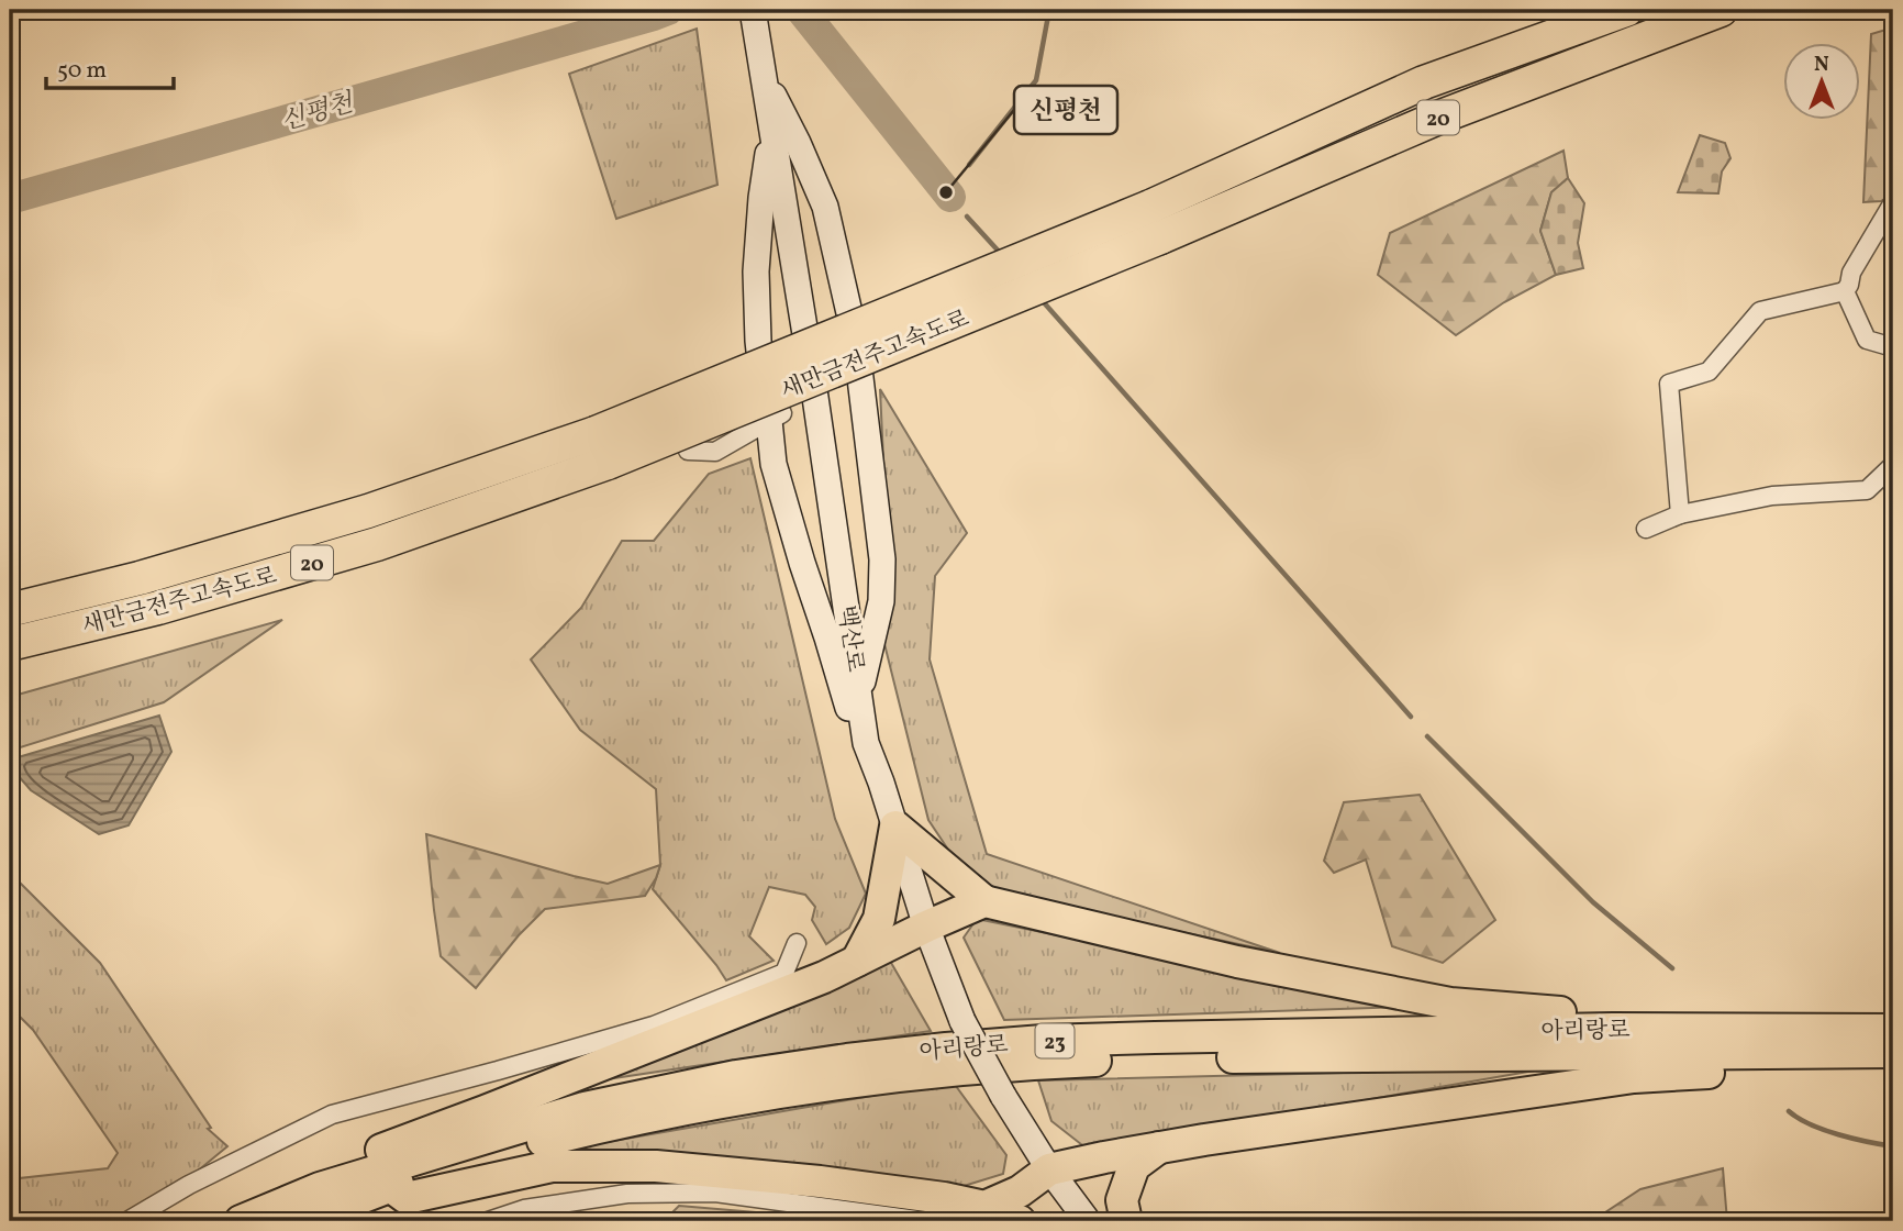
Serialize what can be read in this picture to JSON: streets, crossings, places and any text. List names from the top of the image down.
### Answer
{
  "streets": {
    "highway": [
      "20",
      "새만금전주고속도로",
      "아리랑로",
      "23"
    ],
    "main road": ["백산로"]
  },
  "water": ["신평천"],
  "places": ["신평천"],
  "scale_bar": "50 m",
  "north": "top"
}
